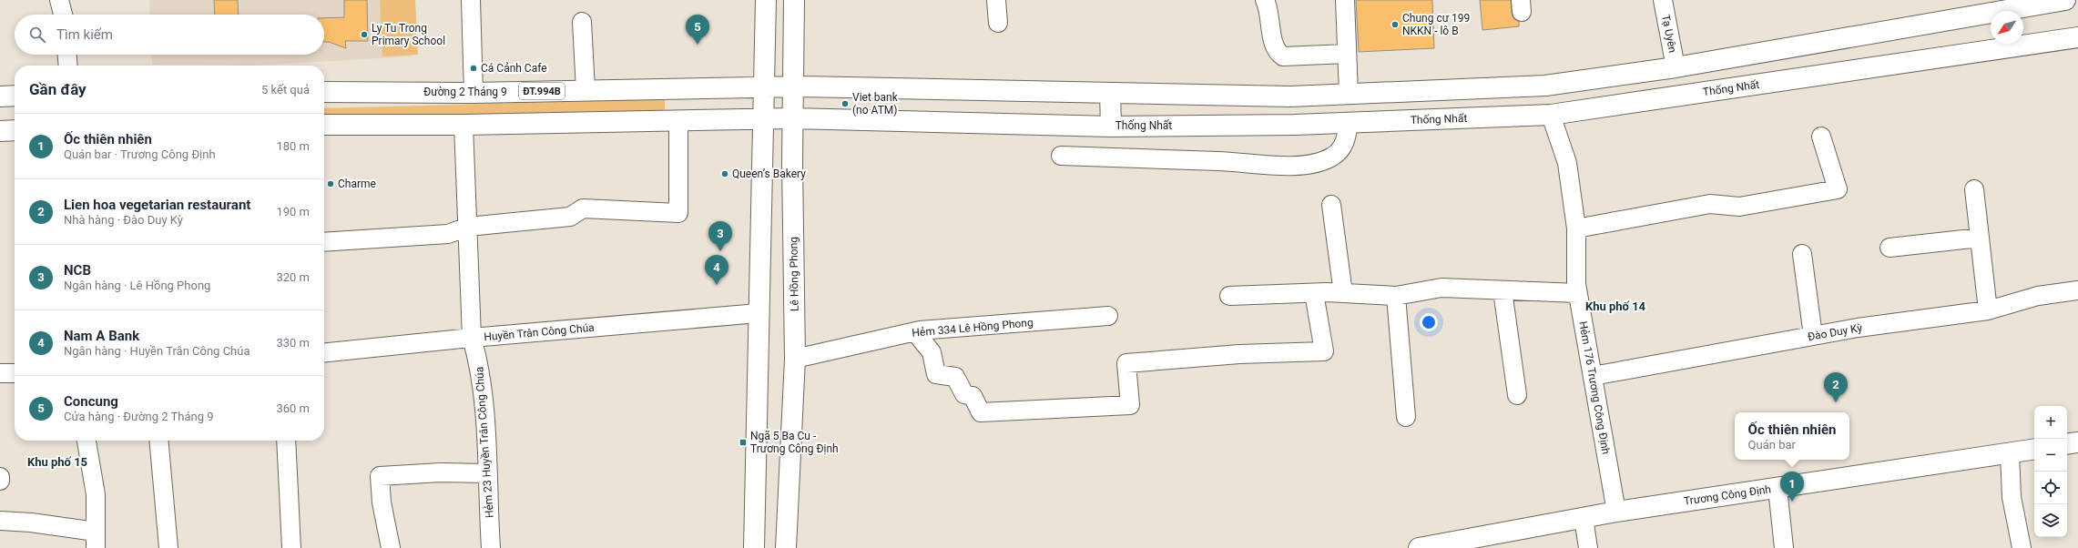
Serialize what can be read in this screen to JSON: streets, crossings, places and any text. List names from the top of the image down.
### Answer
{
  "streets": {
    "main road": [
      "Thống Nhất",
      "ĐT.994B",
      "Đường 2 Tháng 9",
      "Lê Hồng Phong",
      "Trương Công Định"
    ],
    "street": [
      "Tạ Uyên",
      "Hẻm 334 Lê Hồng Phong",
      "Huyền Trân Công Chúa",
      "Đào Duy Kỳ",
      "Hẻm 176 Trương Công Định",
      "Hẻm 23 Huyền Trân Công Chúa"
    ]
  },
  "crossings": [
    ["Thống Nhất", "Lê Hồng Phong"],
    ["Thống Nhất", "Hẻm 176 Trương Công Định"],
    ["Đường 2 Tháng 9", "Lê Hồng Phong"],
    ["Lê Hồng Phong", "Hẻm 334 Lê Hồng Phong"],
    ["Huyền Trân Công Chúa", "Hẻm 23 Huyền Trân Công Chúa"],
    ["Đào Duy Kỳ", "Hẻm 176 Trương Công Định"],
    ["Hẻm 176 Trương Công Định", "Trương Công Định"]
  ],
  "districts": ["Khu phố 14", "Khu phố 15"],
  "places": {
    "other": [
      "Chung cư 199 NKKN - lô B",
      "Ly Tu Trong Primary School",
      "Cá Cảnh Cafe",
      "Viet bank (no ATM)",
      "Queen’s Bakery",
      "Charme"
    ],
    "transit": ["Ngã 5 Ba Cu - Trương Công Định"]
  },
  "north": "bottom left",
  "page": {
    "pins": [
      "5",
      "3",
      "4",
      "2",
      "1"
    ],
    "search": "Tìm kiếm",
    "heading": ["Gần đây", "5 kết quả"],
    "list": [
      {
        "mark": "1",
        "name": "Ốc thiên nhiên",
        "note": "Quán bar · Trương Công Định",
        "value": "180 m"
      },
      {
        "mark": "2",
        "name": "Lien hoa vegetarian restaurant",
        "note": "Nhà hàng · Đào Duy Kỳ",
        "value": "190 m"
      },
      {
        "mark": "3",
        "name": "NCB",
        "note": "Ngân hàng · Lê Hồng Phong",
        "value": "320 m"
      },
      {
        "mark": "4",
        "name": "Nam A Bank",
        "note": "Ngân hàng · Huyền Trân Công Chúa",
        "value": "330 m"
      },
      {
        "mark": "5",
        "name": "Concung",
        "note": "Cửa hàng · Đường 2 Tháng 9",
        "value": "360 m"
      }
    ],
    "map_buttons": ["+", "−"],
    "popup": ["Ốc thiên nhiên", "Quán bar"]
  }
}
